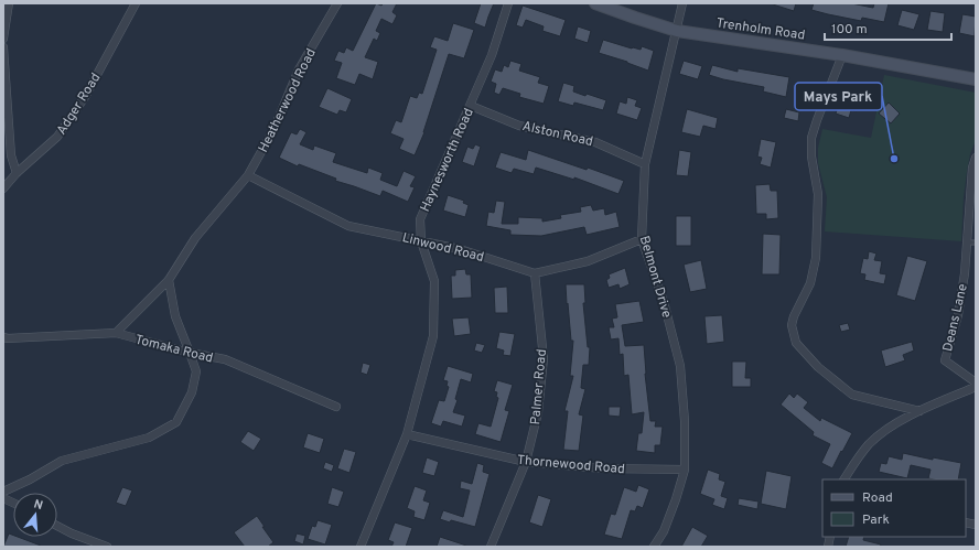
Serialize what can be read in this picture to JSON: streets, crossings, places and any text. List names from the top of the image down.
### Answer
{
  "streets": {
    "main road": ["Trenholm Road"],
    "street": [
      "Heatherwood Road",
      "Adger Road",
      "Alston Road",
      "Haynesworth Road",
      "Linwood Road",
      "Belmont Drive",
      "Deans Lane",
      "Tomaka Road",
      "Palmer Road",
      "Thornewood Road"
    ]
  },
  "crossings": [
    ["Trenholm Road", "Belmont Drive"],
    ["Heatherwood Road", "Linwood Road"],
    ["Heatherwood Road", "Tomaka Road"],
    ["Alston Road", "Haynesworth Road"],
    ["Alston Road", "Belmont Drive"],
    ["Haynesworth Road", "Linwood Road"],
    ["Haynesworth Road", "Thornewood Road"],
    ["Linwood Road", "Palmer Road"],
    ["Belmont Drive", "Thornewood Road"],
    ["Palmer Road", "Thornewood Road"]
  ],
  "places": ["Mays Park"],
  "legend": ["Road", "Park"],
  "scale_bar": "100 m",
  "north": "top"
}
